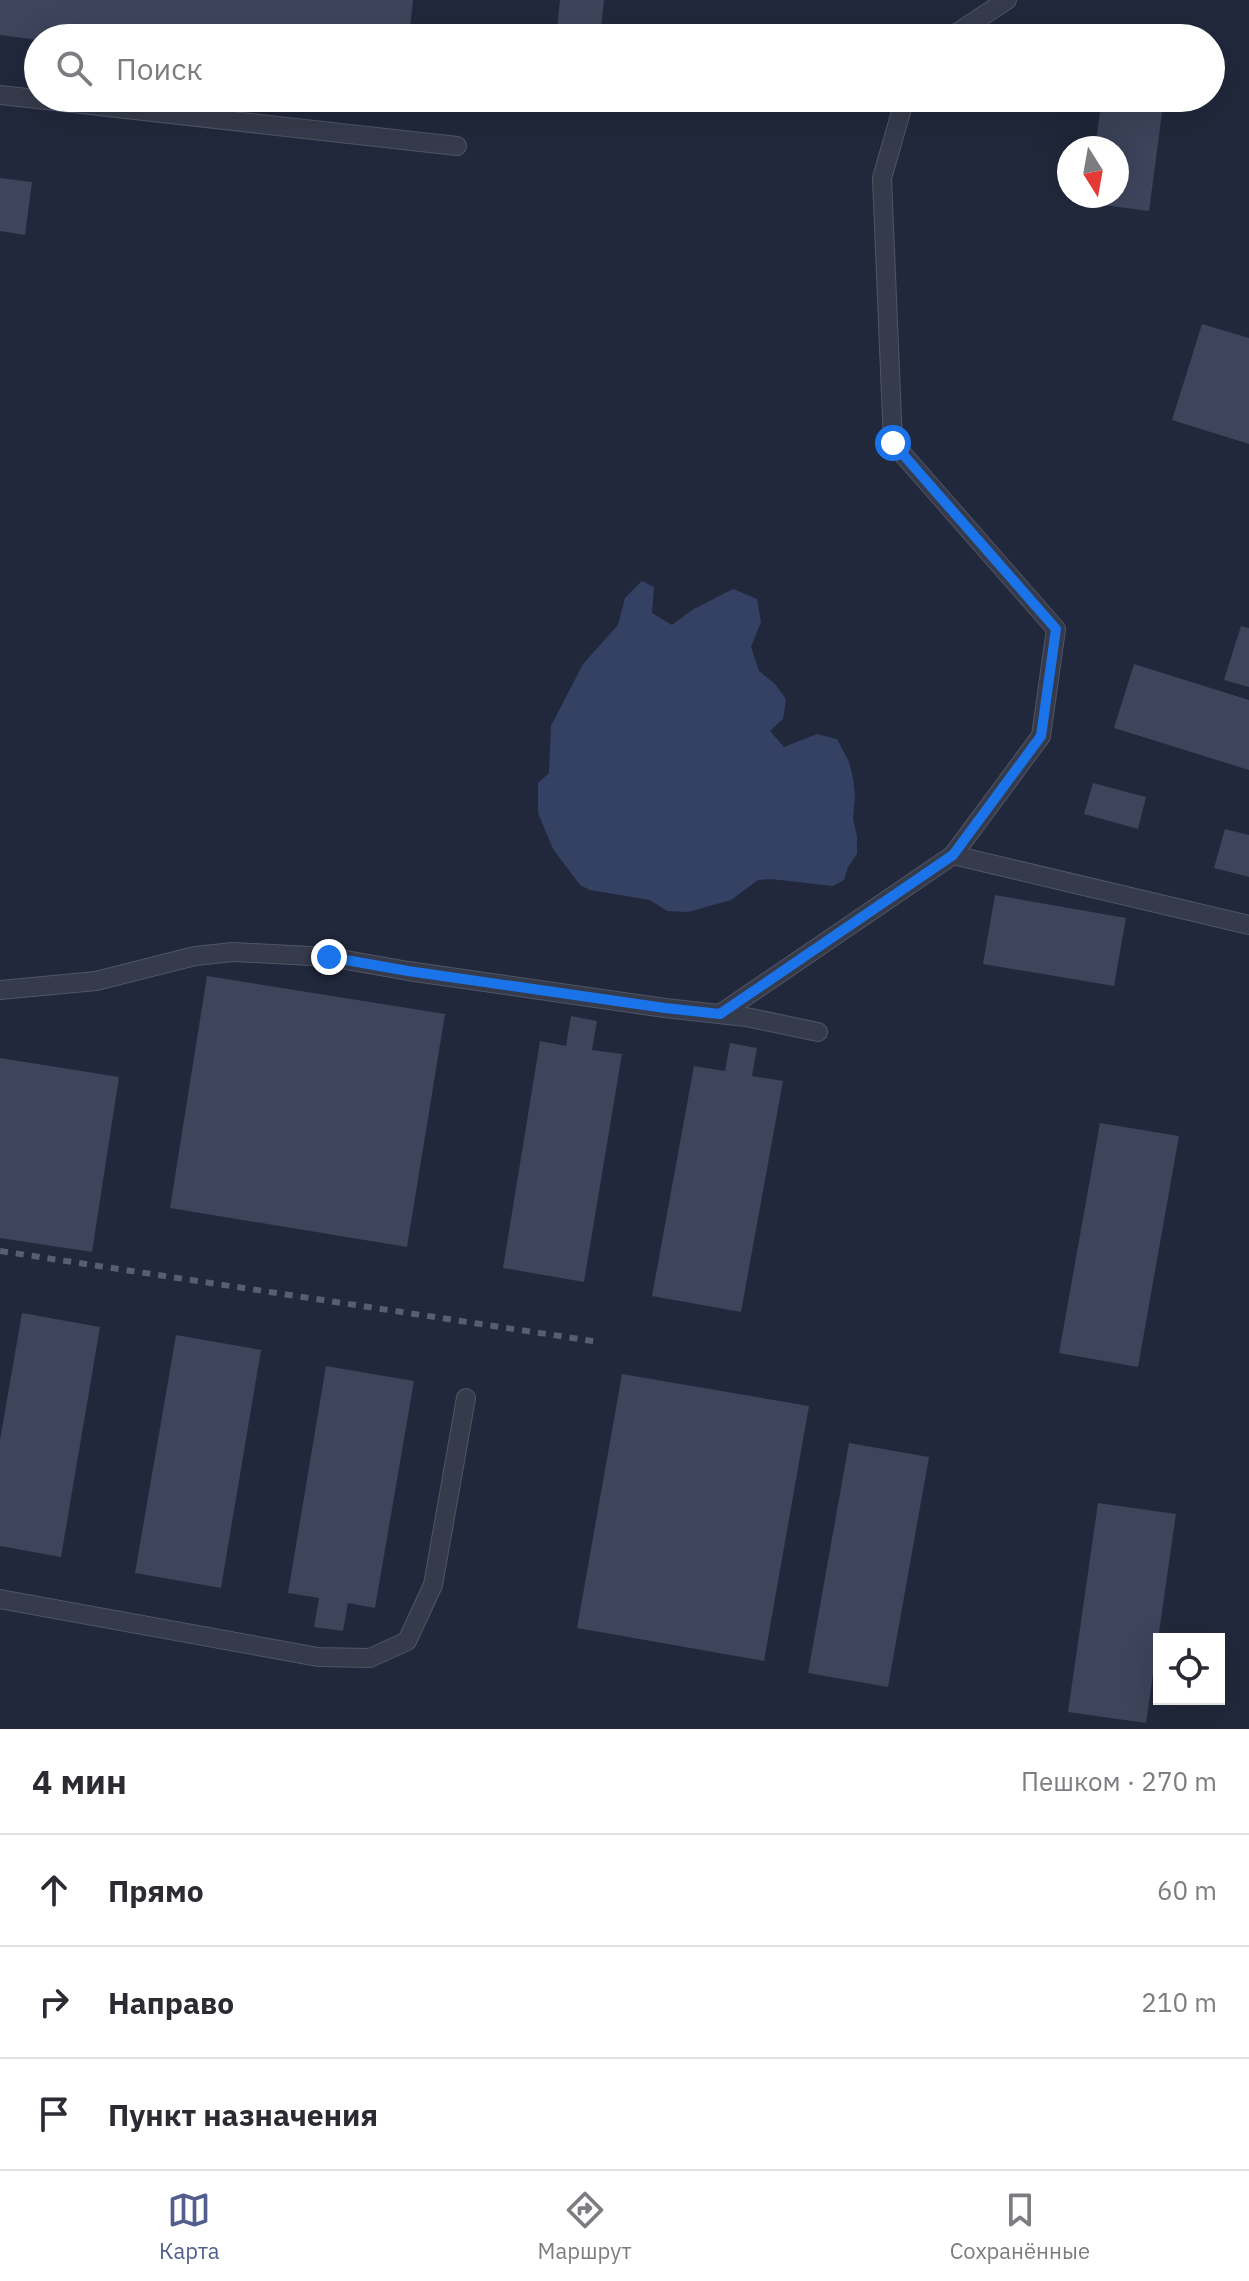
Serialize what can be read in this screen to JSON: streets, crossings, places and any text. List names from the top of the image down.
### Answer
{
  "north": "bottom",
  "page": {
    "search": "Поиск",
    "heading": ["4 мин", "Пешком · 270 m"],
    "list": [
      ["Прямо", "60 m"],
      ["Направо", "210 m"],
      "Пункт назначения"
    ],
    "nav": ["Карта", "Маршрут", "Сохранённые"]
  }
}
